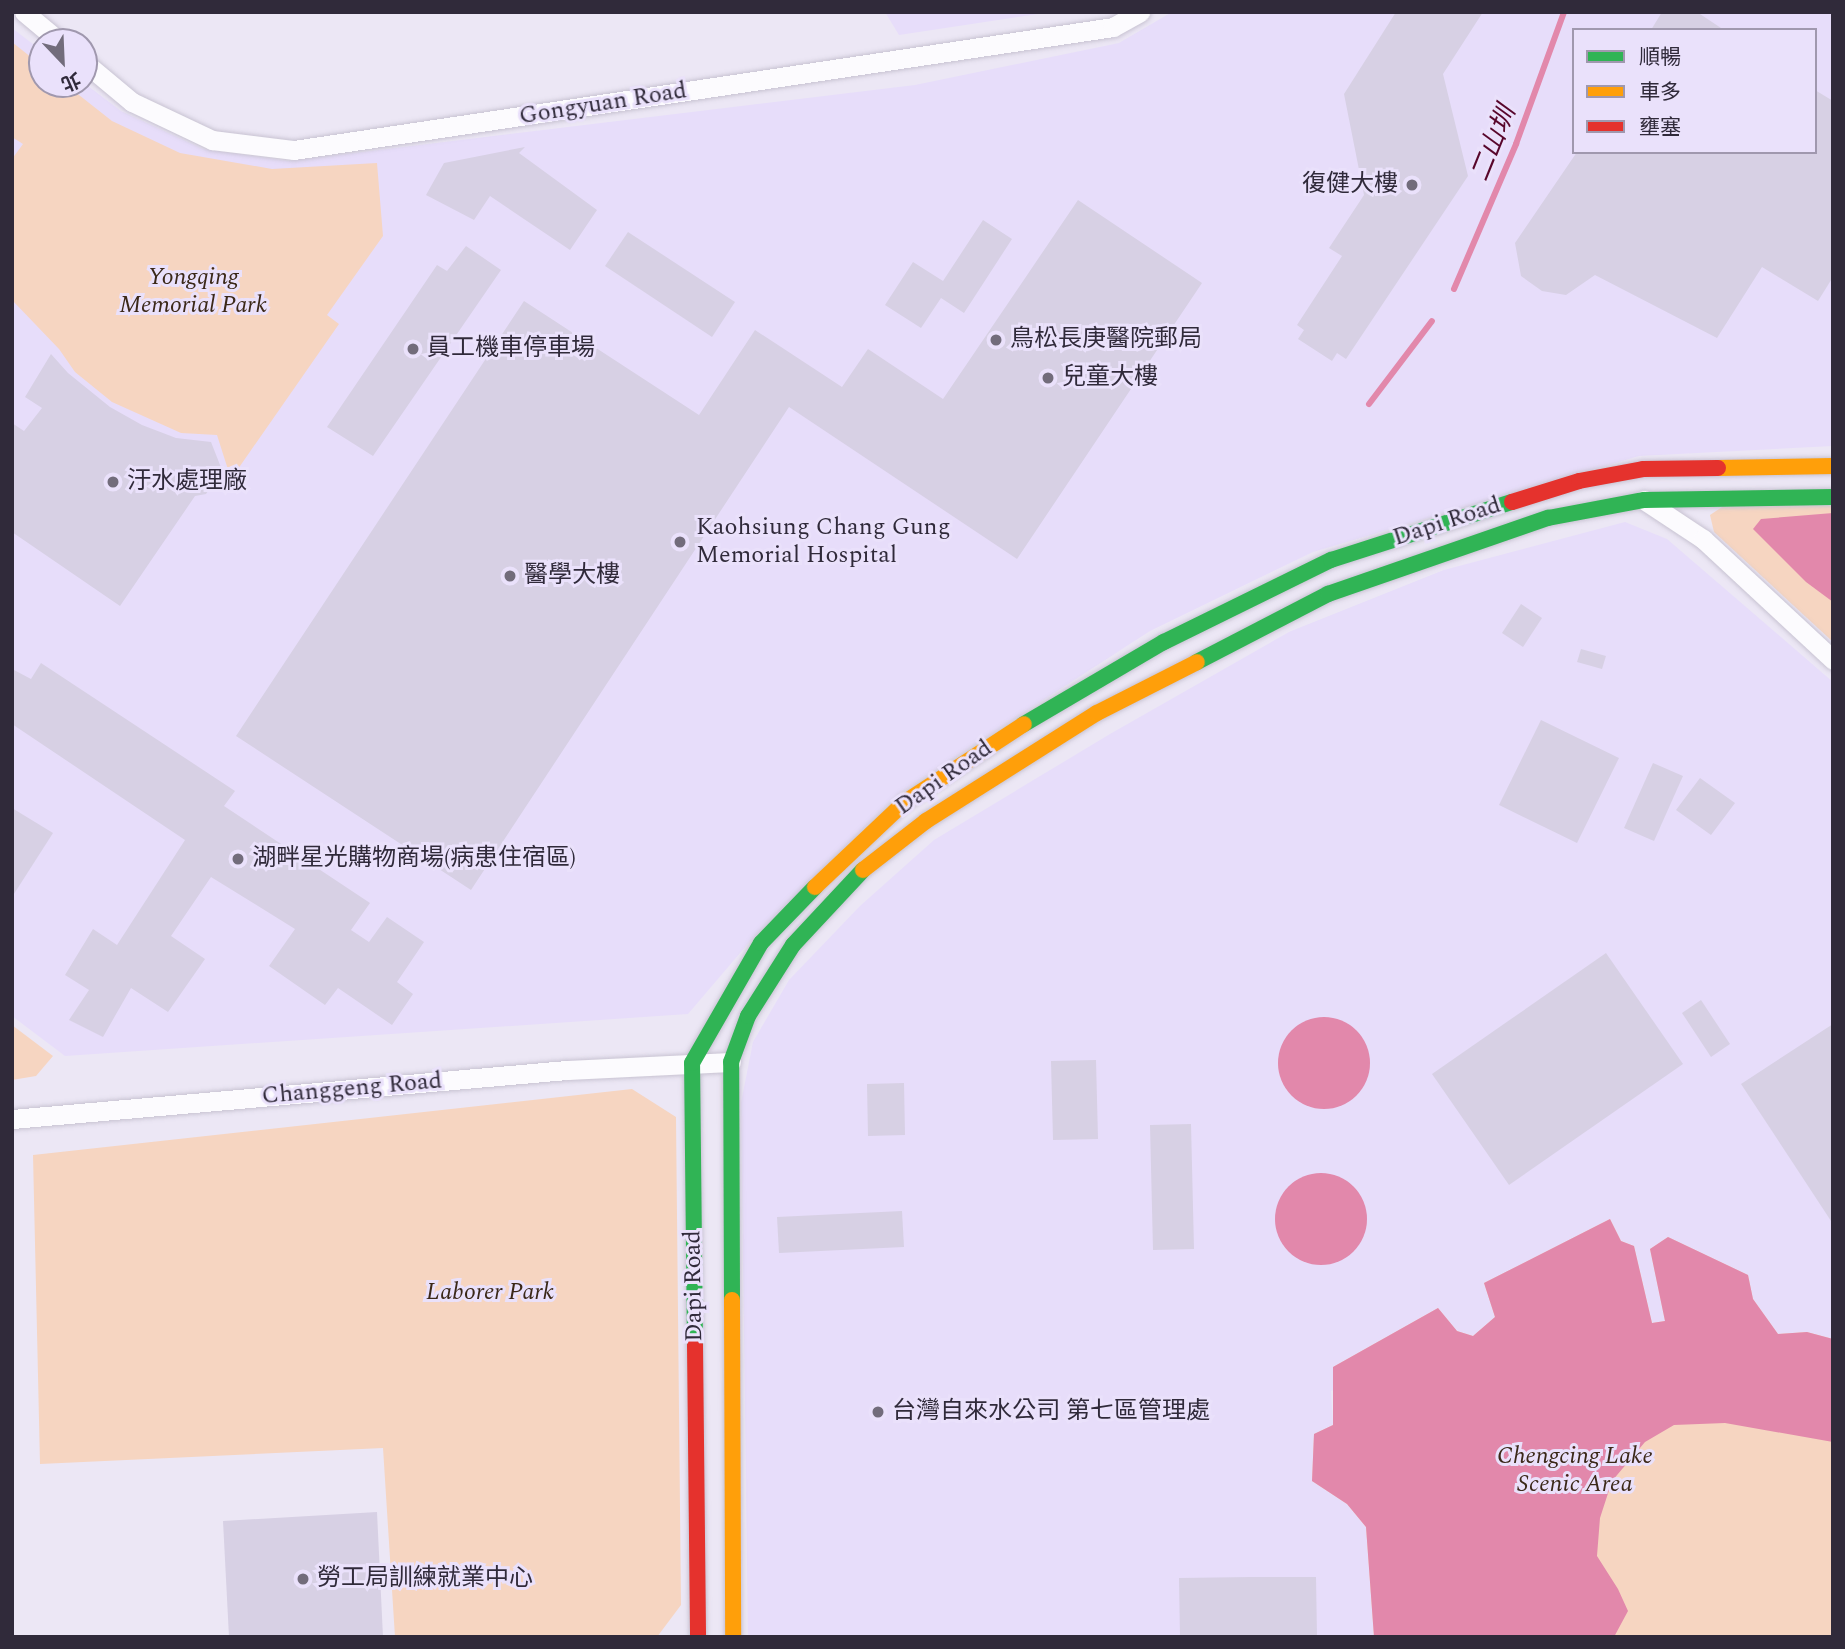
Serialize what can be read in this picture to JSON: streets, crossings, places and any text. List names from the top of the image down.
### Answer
{
  "streets": {
    "main road": ["Dapi Road"],
    "street": ["Gongyuan Road", "Changgeng Road"]
  },
  "crossings": [
    ["Dapi Road", "Changgeng Road"]
  ],
  "water": ["二山圳"],
  "parks": ["Yongqing Memorial Park", "Laborer Park", "Chengcing Lake Scenic Area"],
  "places": [
    "復健大樓",
    "鳥松長庚醫院郵局",
    "員工機車停車場",
    "兒童大樓",
    "汙水處理廠",
    "Kaohsiung Chang Gung Memorial Hospital",
    "醫學大樓",
    "湖畔星光購物商場(病患住宿區)",
    "台灣自來水公司 第七區管理處",
    "勞工局訓練就業中心"
  ],
  "legend": ["順暢", "車多", "壅塞"],
  "north": "bottom right"
}
